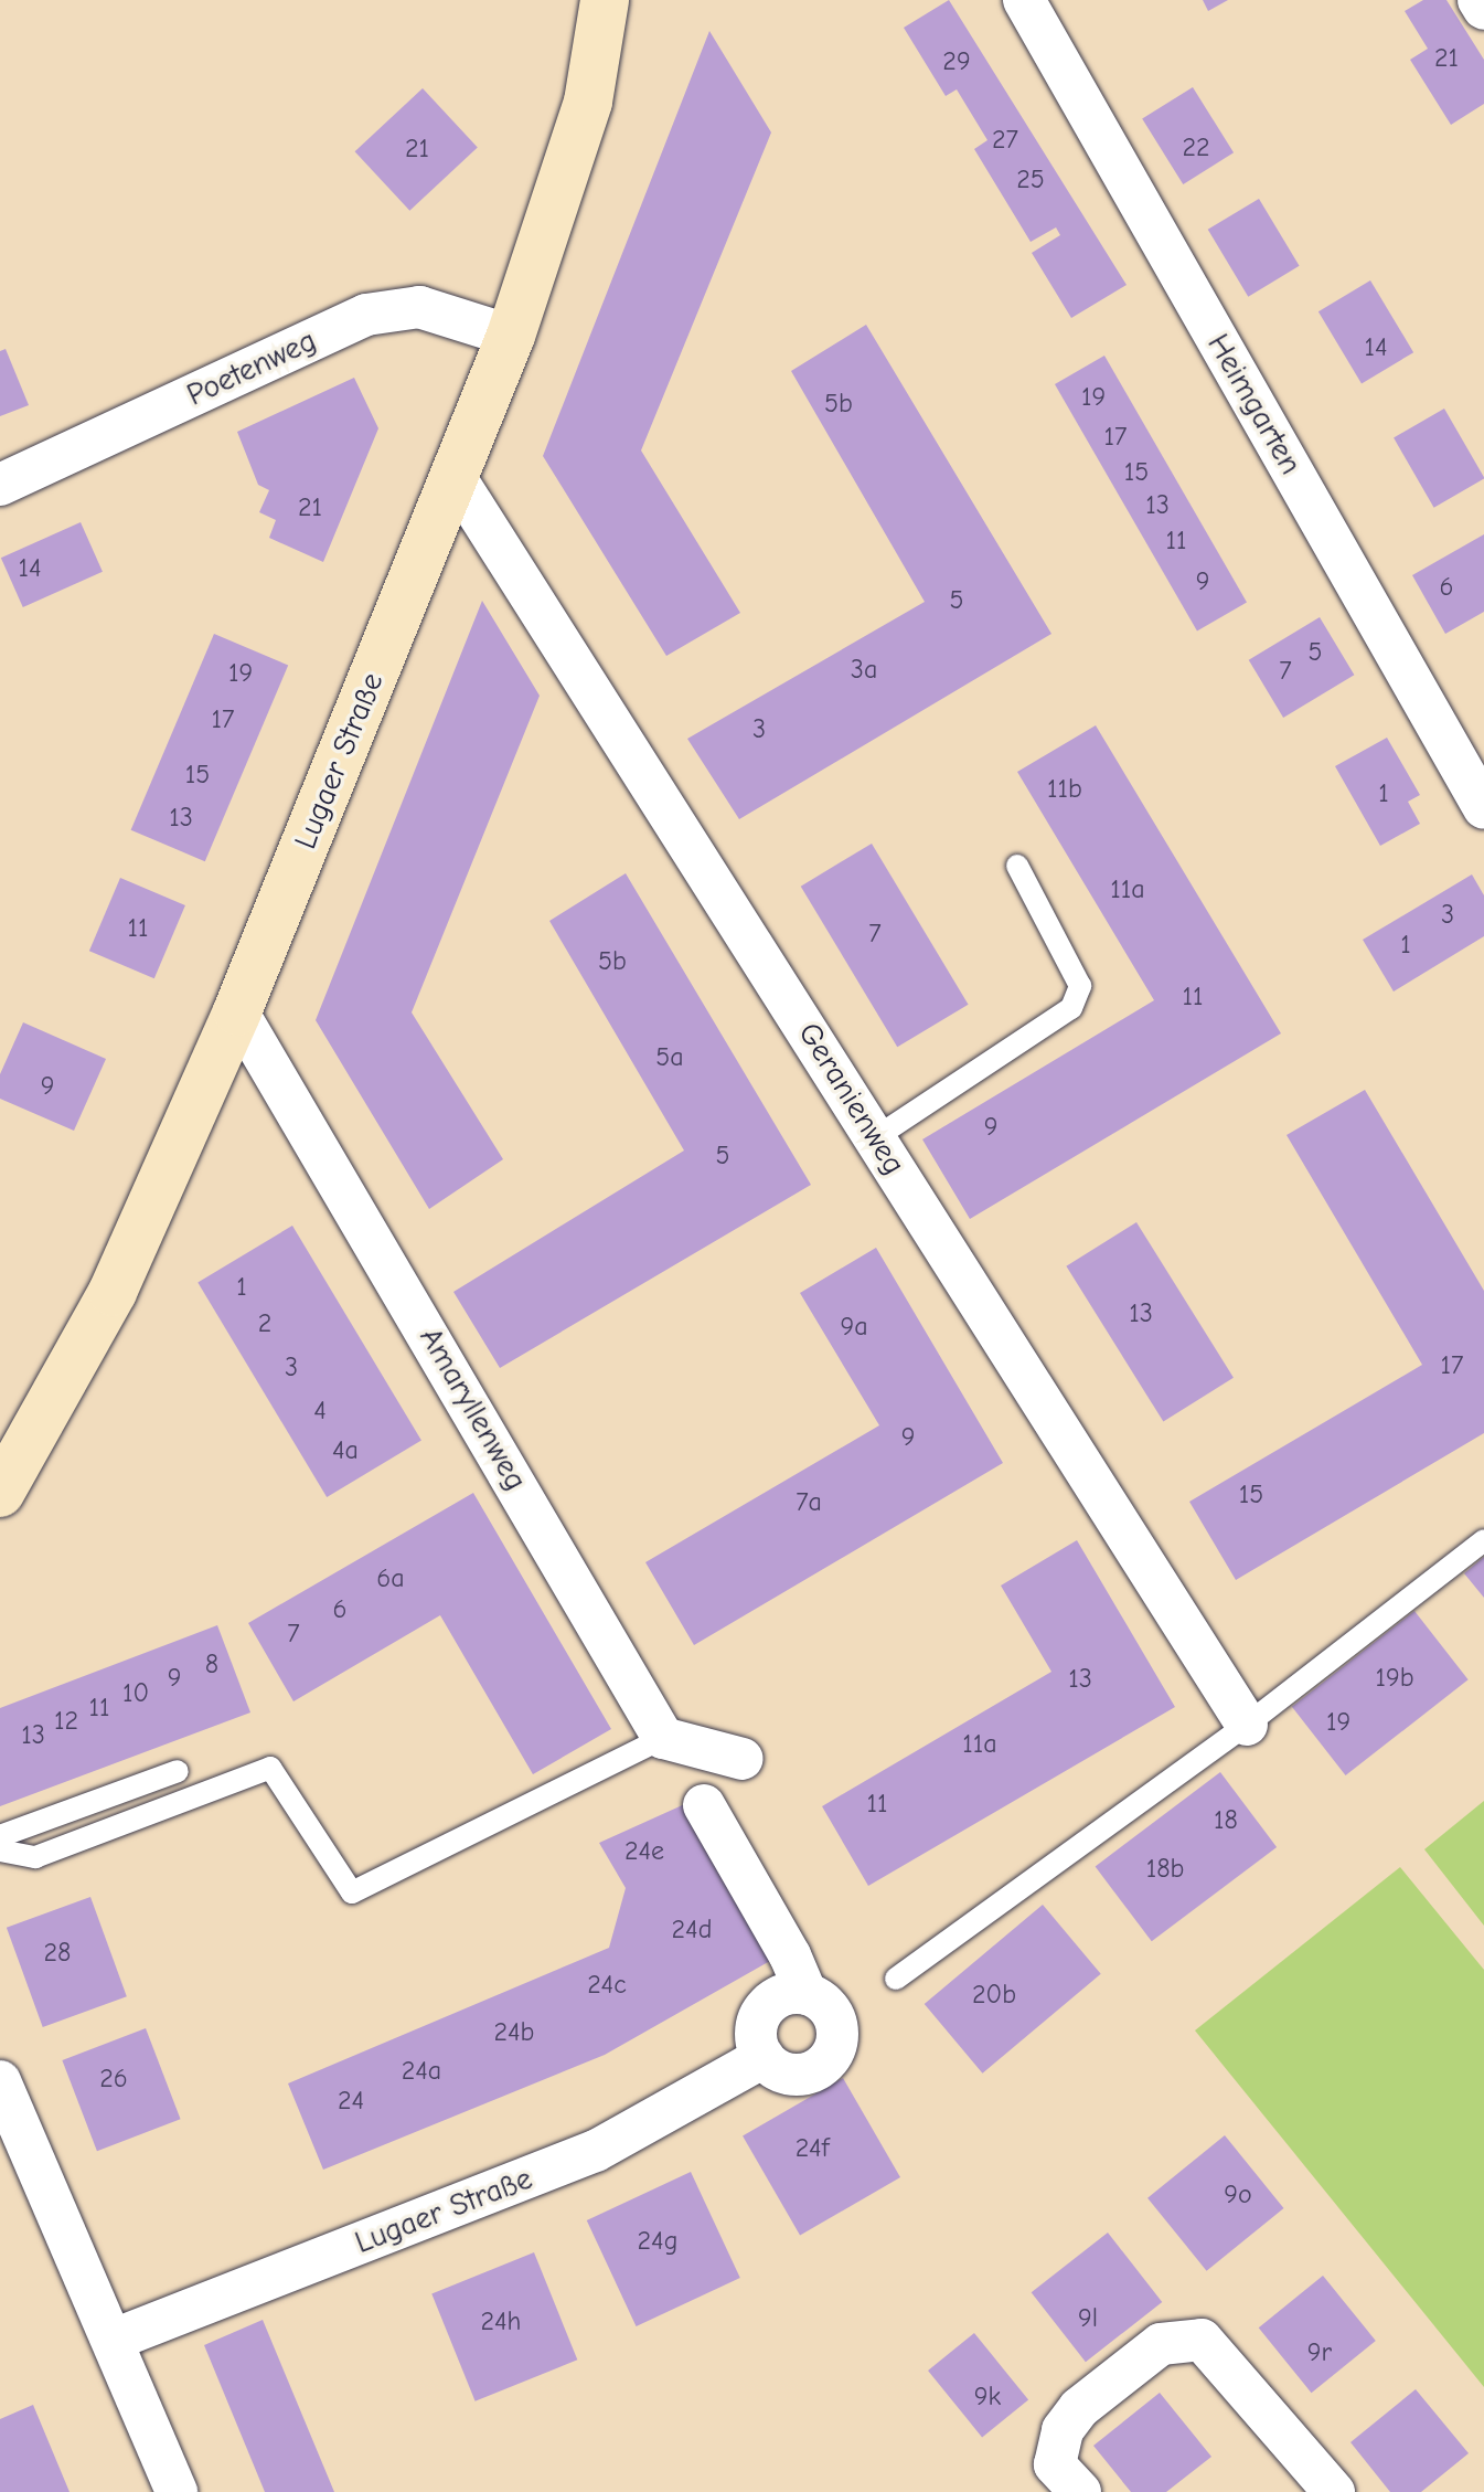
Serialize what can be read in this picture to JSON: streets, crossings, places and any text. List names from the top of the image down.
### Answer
{
  "streets": {
    "street": [
      "Poetenweg",
      "Heimgarten",
      "Lugaer Straße",
      "Geranienweg",
      "Amaryllenweg"
    ]
  },
  "crossings": [
    ["Poetenweg", "Lugaer Straße"],
    ["Lugaer Straße", "Geranienweg"],
    ["Lugaer Straße", "Amaryllenweg"]
  ],
  "house_numbers": [
    "21",
    "29",
    "27",
    "22",
    "21",
    "25",
    "14",
    "19",
    "5b",
    "17",
    "15",
    "13",
    "21",
    "11",
    "14",
    "9",
    "6",
    "5",
    "5",
    "3a",
    "7",
    "19",
    "17",
    "3",
    "15",
    "11b",
    "1",
    "13",
    "11a",
    "3",
    "11",
    "7",
    "1",
    "5b",
    "11",
    "5a",
    "9",
    "9",
    "5",
    "1",
    "13",
    "2",
    "9a",
    "17",
    "3",
    "4",
    "9",
    "4a",
    "15",
    "7a",
    "6a",
    "6",
    "7",
    "8",
    "9",
    "19b",
    "13",
    "10",
    "11",
    "12",
    "19",
    "13",
    "11a",
    "11",
    "18",
    "24e",
    "18b",
    "24d",
    "28",
    "24c",
    "20b",
    "24b",
    "24a",
    "26",
    "24",
    "24f",
    "9o",
    "24g",
    "9l",
    "24h",
    "9r",
    "9k"
  ]
}
